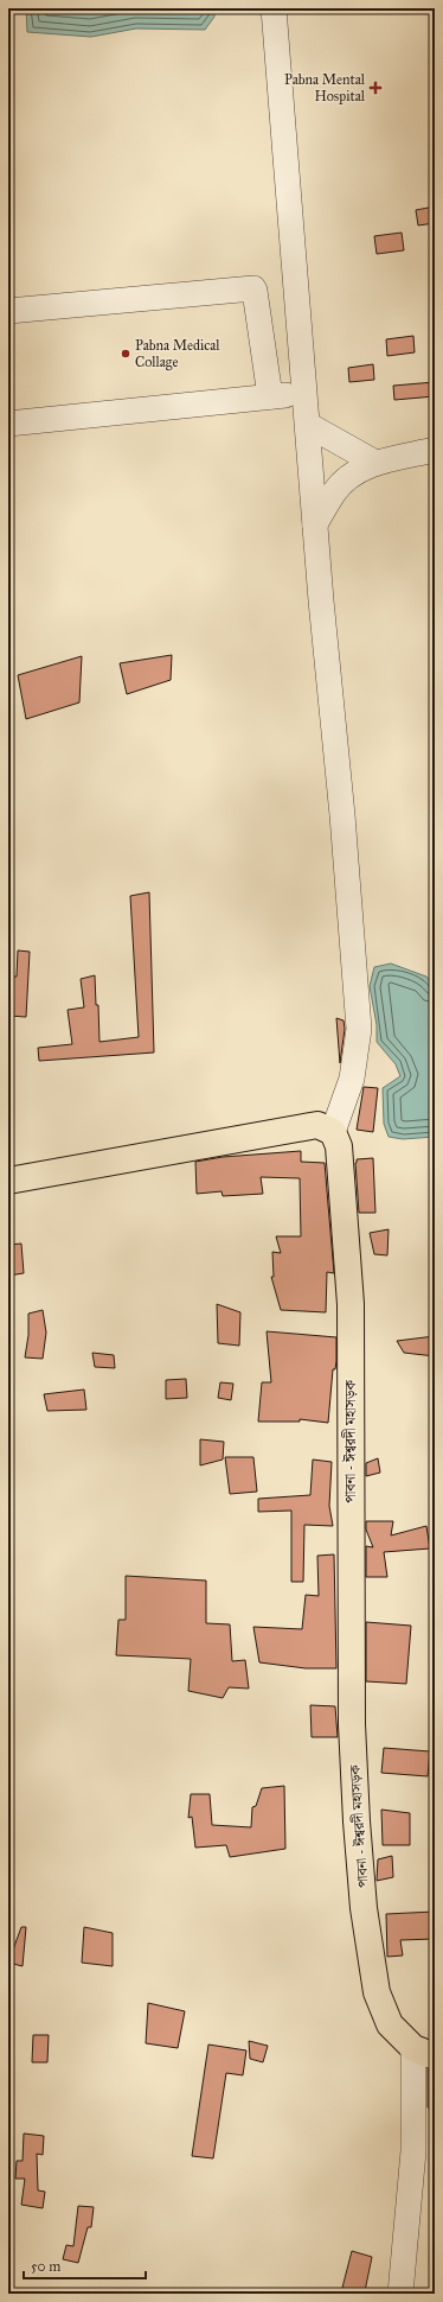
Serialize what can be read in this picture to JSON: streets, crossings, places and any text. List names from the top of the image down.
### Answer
{
  "streets": {
    "main road": ["পাবনা - ঈশ্বরদী মহাসড়ক"]
  },
  "places": {
    "health": ["Pabna Mental Hospital"],
    "other": ["Pabna Medical Collage"]
  },
  "scale_bar": "50 m"
}
